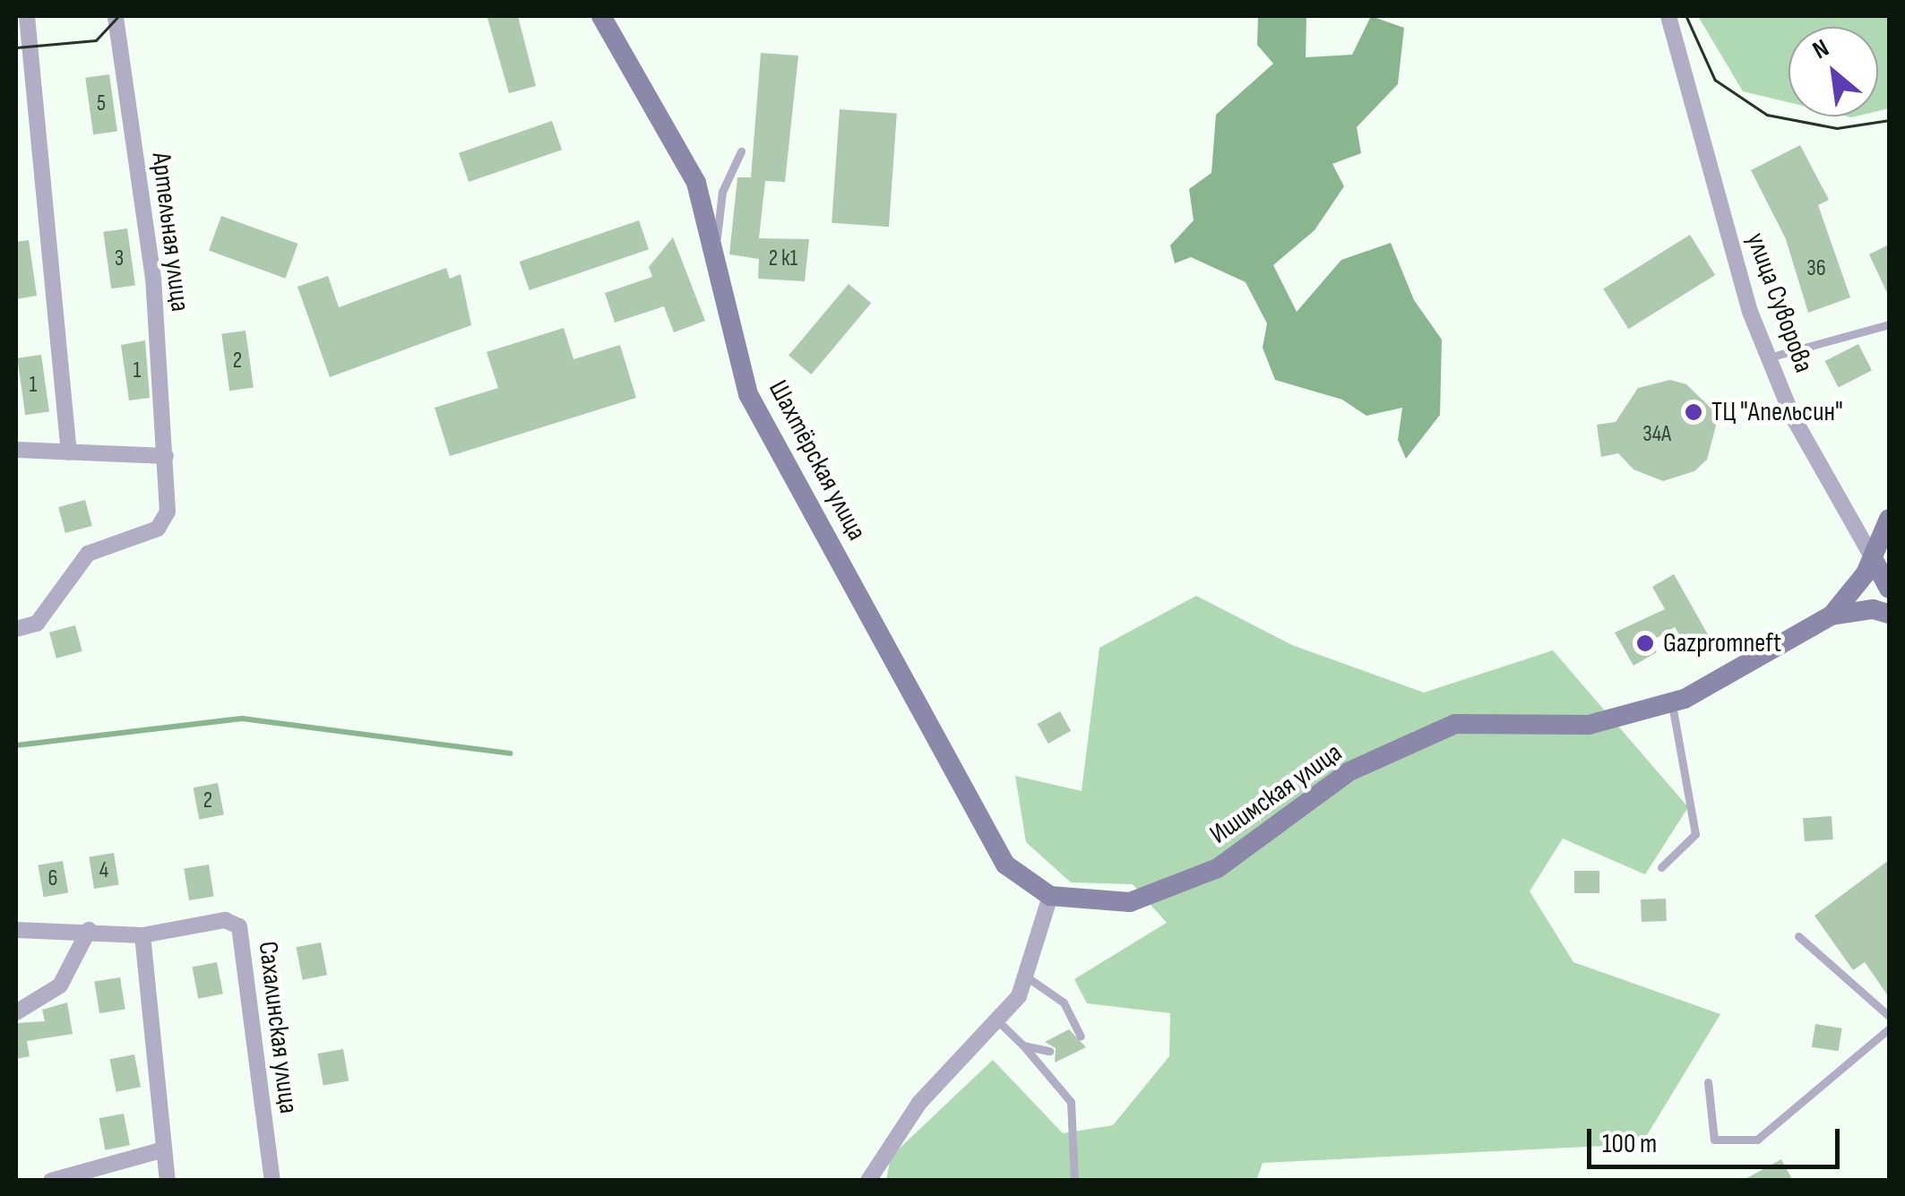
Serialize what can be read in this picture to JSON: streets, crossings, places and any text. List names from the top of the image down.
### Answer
{
  "streets": {
    "main road": ["улица Суворова", "Шахтёрская улица", "Ишимская улица"],
    "street": ["Артельная улица", "Сахалинская улица"]
  },
  "crossings": [
    ["улица Суворова", "Ишимская улица"],
    ["Шахтёрская улица", "Ишимская улица"]
  ],
  "places": ["ТЦ \"Апельсин\"", "Gazpromneft"],
  "house_numbers": [
    "5",
    "3",
    "2 к1",
    "36",
    "2",
    "1",
    "1",
    "34А",
    "2",
    "4",
    "6"
  ],
  "scale_bar": "100 m",
  "north": "top left"
}
